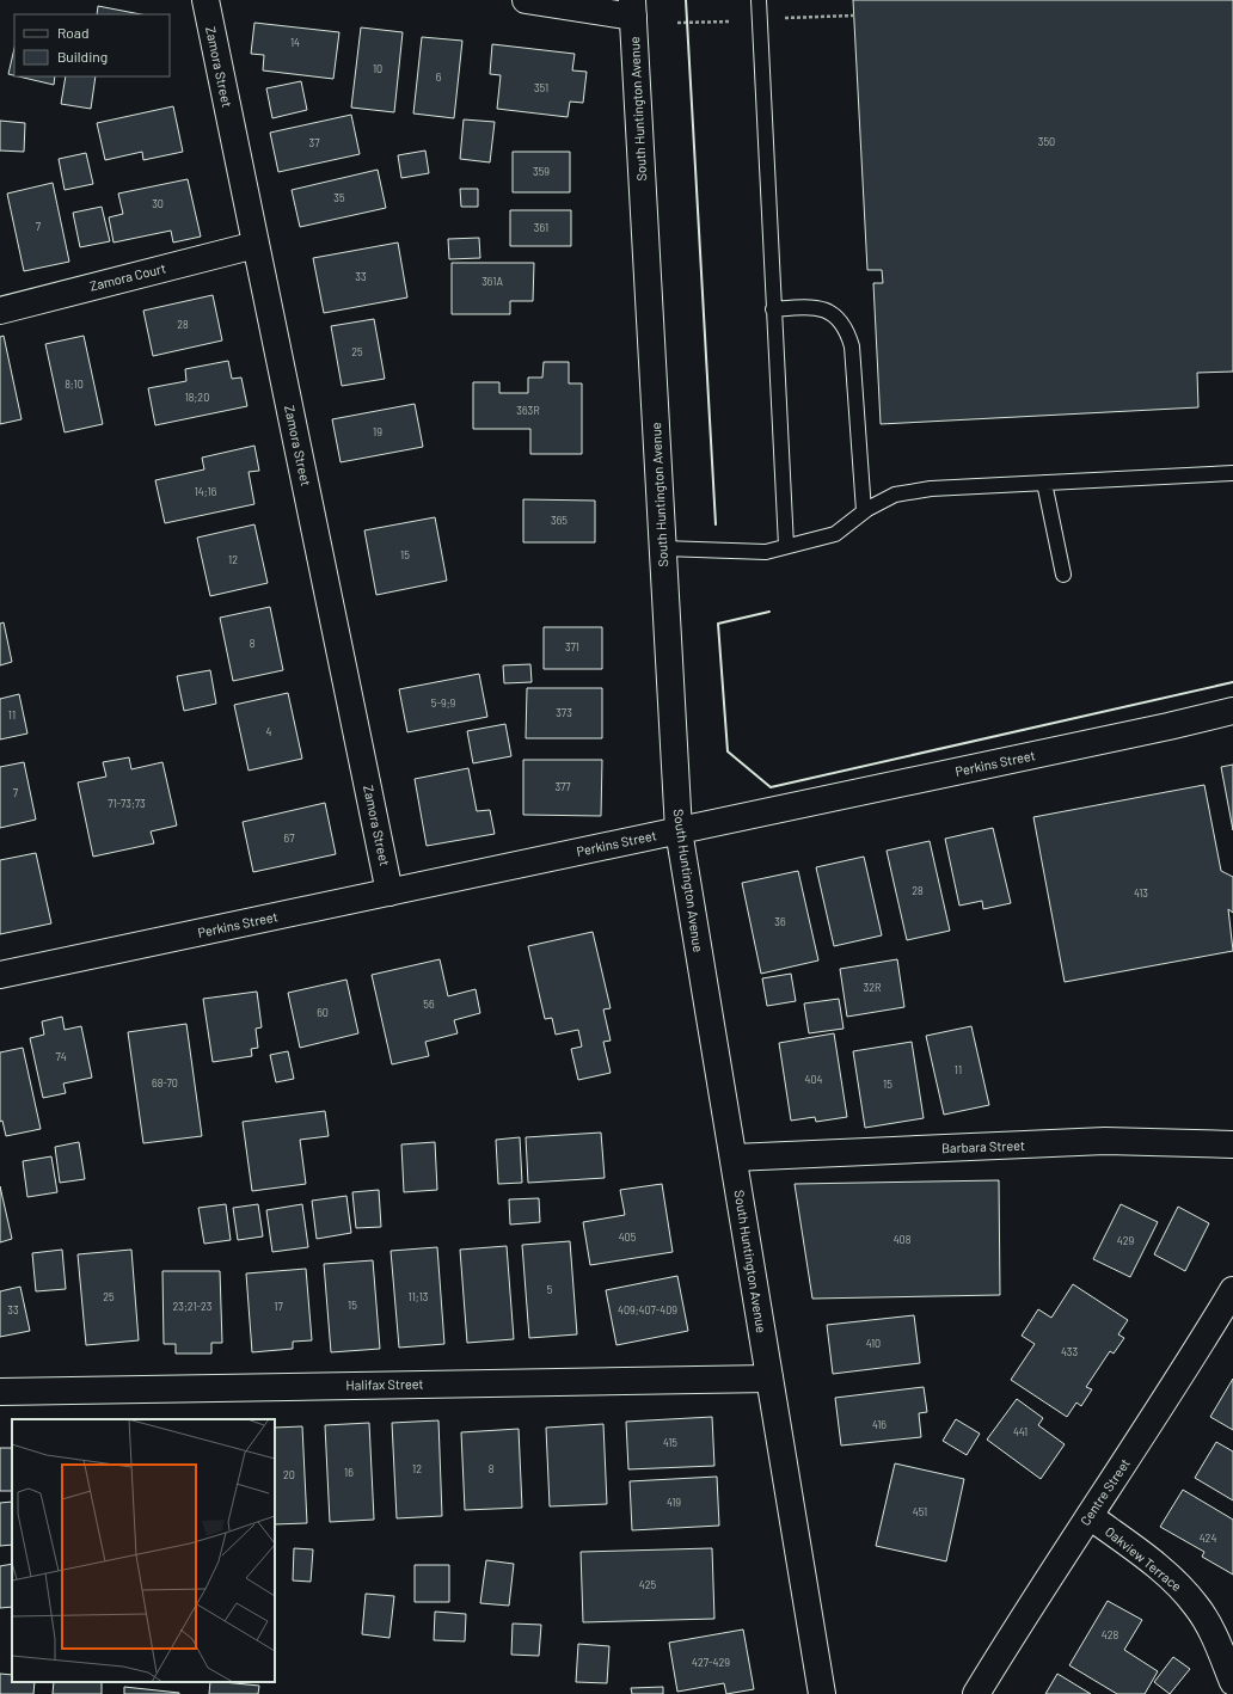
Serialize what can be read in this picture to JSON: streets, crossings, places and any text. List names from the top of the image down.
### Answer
{
  "streets": {
    "main road": [
      "Zamora Street",
      "South Huntington Avenue",
      "Zamora Court",
      "Perkins Street",
      "Barbara Street",
      "Halifax Street",
      "Centre Street",
      "Oakview Terrace"
    ]
  },
  "crossings": [
    ["Zamora Street", "Zamora Court"],
    ["Zamora Street", "Perkins Street"],
    ["South Huntington Avenue", "Perkins Street"],
    ["South Huntington Avenue", "Barbara Street"],
    ["South Huntington Avenue", "Halifax Street"],
    ["Centre Street", "Oakview Terrace"]
  ],
  "house_numbers": [
    "14",
    "10",
    "6",
    "351",
    "350",
    "37",
    "359",
    "35",
    "30",
    "7",
    "361",
    "33",
    "361A",
    "28",
    "25",
    "8;10",
    "18;20",
    "363R",
    "19",
    "14;16",
    "365",
    "15",
    "12",
    "8",
    "371",
    "5-9;9",
    "373",
    "11",
    "4",
    "377",
    "7",
    "71-73;73",
    "67",
    "28",
    "413",
    "36",
    "32R",
    "56",
    "60",
    "74",
    "11",
    "404",
    "68-70",
    "15",
    "405",
    "408",
    "429",
    "5",
    "25",
    "11;13",
    "15",
    "23;21-23",
    "17",
    "33",
    "409;407-409",
    "410",
    "433",
    "416",
    "441",
    "415",
    "12",
    "8",
    "16",
    "20",
    "419",
    "451",
    "424",
    "425",
    "428",
    "427-429"
  ],
  "legend": ["Road", "Building"]
}
